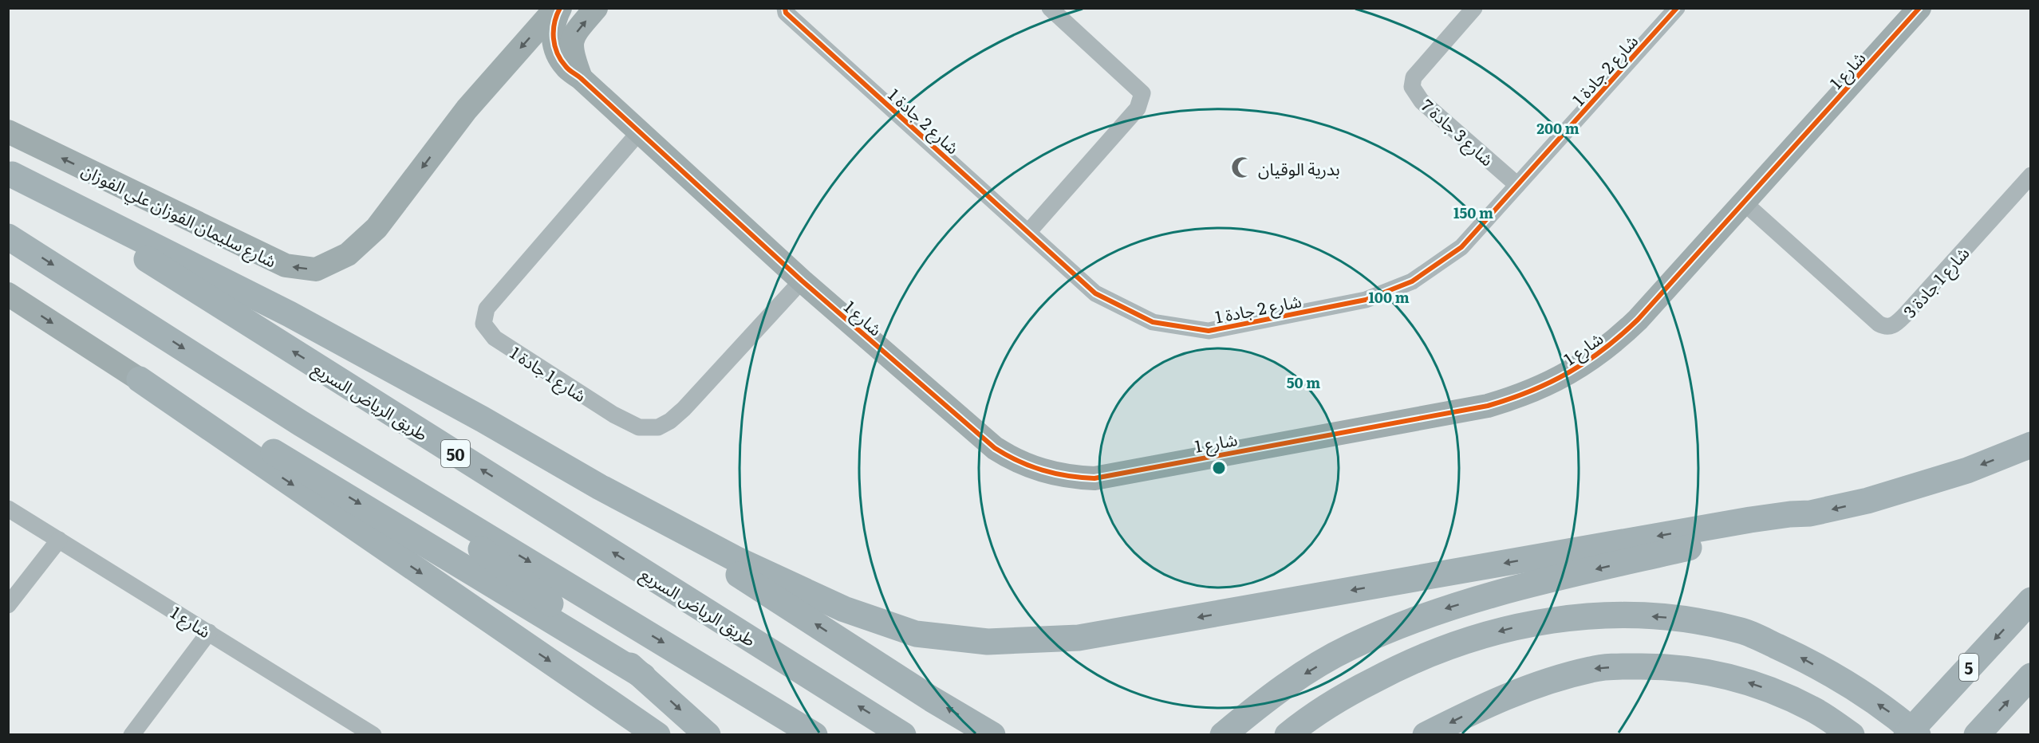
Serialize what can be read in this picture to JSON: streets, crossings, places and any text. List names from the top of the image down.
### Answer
{
  "streets": {
    "highway": ["طريق الرياض السريع", "50", "5"],
    "street": [
      "شارع 2 جادة 1",
      "شارع 1",
      "شارع 3 جادة 7",
      "شارع سليمان الفوزان علي الفوزان",
      "شارع 1 جادة 3",
      "شارع 1 جادة 1"
    ]
  },
  "crossings": [
    ["شارع 2 جادة 1", "شارع 3 جادة 7"],
    ["شارع 1", "شارع 1 جادة 3"],
    ["شارع 1", "شارع 1 جادة 1"]
  ],
  "one_way": ["شارع سليمان الفوزان علي الفوزان"],
  "places": {
    "mosque": ["بدرية الوقيان"]
  },
  "rings": [
    "200 m",
    "150 m",
    "100 m",
    "50 m"
  ]
}
